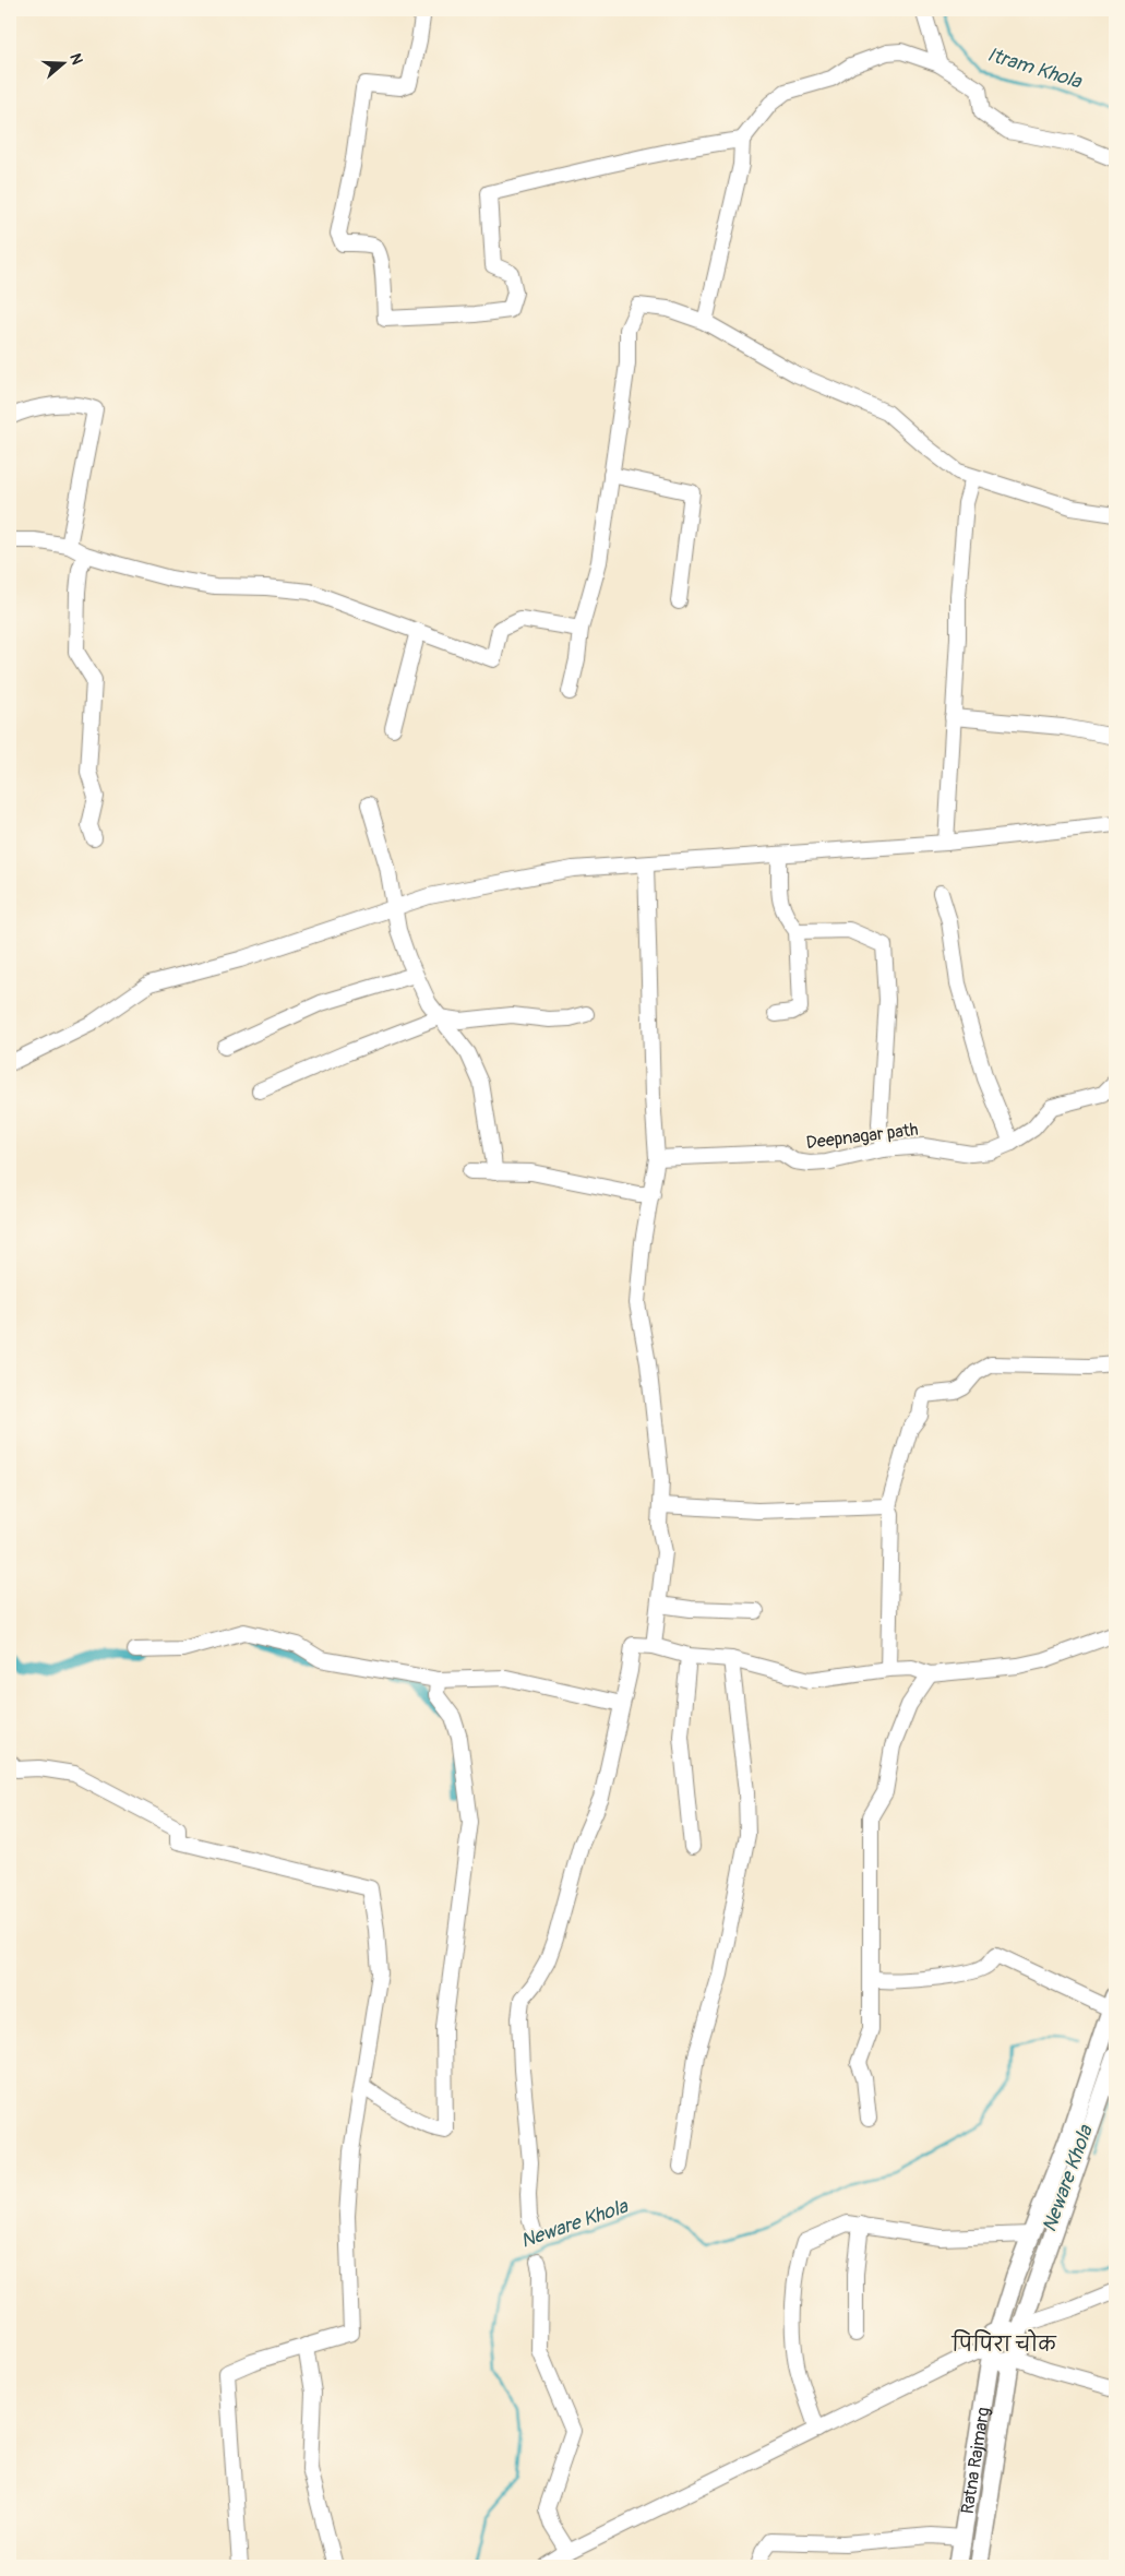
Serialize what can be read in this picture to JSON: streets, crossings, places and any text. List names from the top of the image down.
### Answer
{
  "streets": {
    "main road": ["Ratna Rajmarg"],
    "street": ["Deepnagar path"]
  },
  "districts": ["पिपिरा चोक"],
  "water": ["Itram Khola", "Neware Khola"],
  "north": "right"
}
